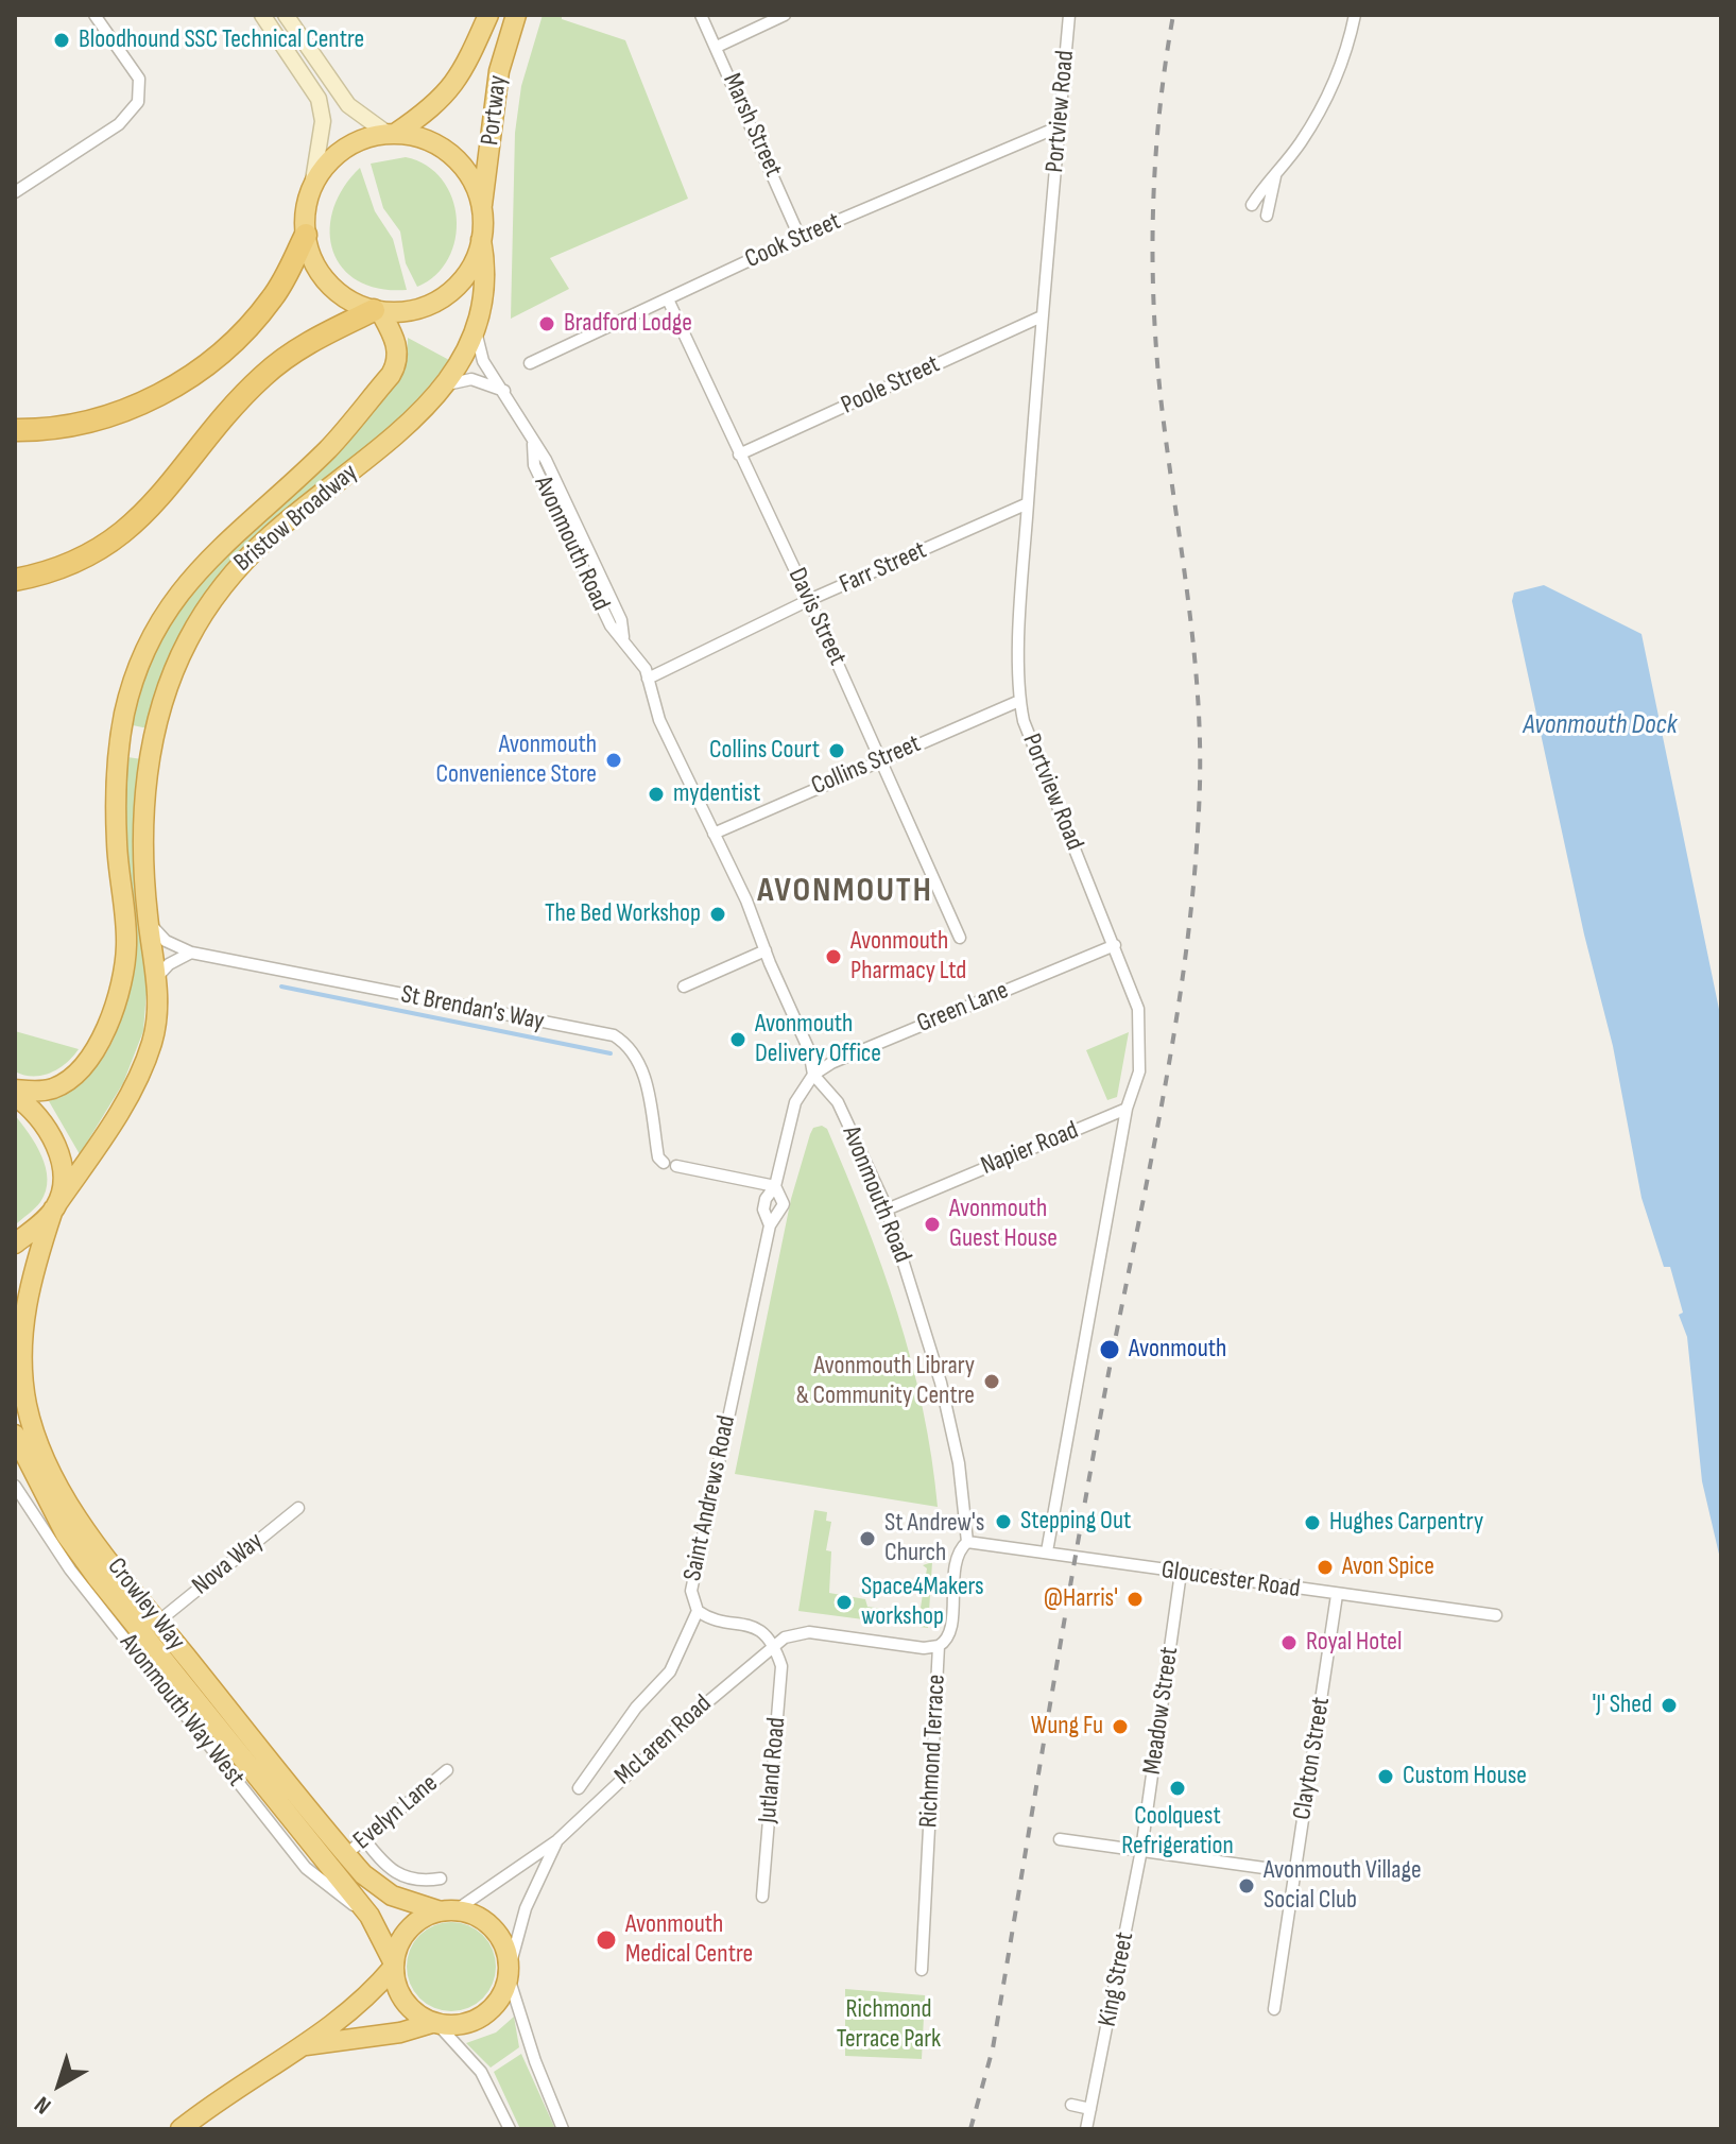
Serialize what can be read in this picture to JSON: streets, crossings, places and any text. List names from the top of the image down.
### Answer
{
  "streets": {
    "highway": ["Portway", "Bristow Broadway", "Crowley Way"],
    "street": [
      "Portview Road",
      "Marsh Street",
      "Cook Street",
      "Poole Street",
      "Avonmouth Road",
      "Farr Street",
      "Davis Street",
      "Collins Street",
      "Green Lane",
      "St Brendan's Way",
      "Napier Road",
      "Saint Andrews Road",
      "Nova Way",
      "Gloucester Road",
      "Avonmouth Way West",
      "Meadow Street",
      "McLaren Road",
      "Richmond Terrace",
      "Clayton Street",
      "Jutland Road",
      "Evelyn Lane",
      "King Street"
    ]
  },
  "crossings": [
    ["Portway", "Bristow Broadway"],
    ["Portview Road", "Cook Street"],
    ["Portview Road", "Poole Street"],
    ["Portview Road", "Farr Street"],
    ["Portview Road", "Collins Street"],
    ["Portview Road", "Green Lane"],
    ["Portview Road", "Napier Road"],
    ["Portview Road", "Gloucester Road"],
    ["Marsh Street", "Cook Street"],
    ["Cook Street", "Davis Street"],
    ["Poole Street", "Davis Street"],
    ["Bristow Broadway", "Avonmouth Road"],
    ["Bristow Broadway", "St Brendan's Way"],
    ["Bristow Broadway", "Crowley Way"],
    ["Avonmouth Road", "Farr Street"],
    ["Avonmouth Road", "Collins Street"],
    ["Avonmouth Road", "Green Lane"],
    ["Avonmouth Road", "Napier Road"],
    ["Avonmouth Road", "Saint Andrews Road"],
    ["Avonmouth Road", "Gloucester Road"],
    ["Avonmouth Road", "Richmond Terrace"],
    ["Farr Street", "Davis Street"],
    ["Davis Street", "Collins Street"],
    ["Green Lane", "Saint Andrews Road"],
    ["Nova Way", "Crowley Way"],
    ["Gloucester Road", "Meadow Street"],
    ["Gloucester Road", "Richmond Terrace"],
    ["Gloucester Road", "Clayton Street"],
    ["Crowley Way", "Avonmouth Way West"],
    ["Crowley Way", "McLaren Road"],
    ["Crowley Way", "Evelyn Lane"],
    ["Meadow Street", "King Street"],
    ["McLaren Road", "Richmond Terrace"],
    ["McLaren Road", "Jutland Road"]
  ],
  "districts": ["AVONMOUTH"],
  "water": ["Avonmouth Dock"],
  "parks": ["Richmond Terrace Park"],
  "places": [
    "Bloodhound SSC Technical Centre",
    "Bradford Lodge",
    "Collins Court",
    "Avonmouth Convenience Store",
    "mydentist",
    "The Bed Workshop",
    "Avonmouth Pharmacy Ltd",
    "Avonmouth Delivery Office",
    "Avonmouth Guest House",
    "Avonmouth",
    "Avonmouth Library & Community Centre",
    "Stepping Out",
    "Hughes Carpentry",
    "St Andrew's Church",
    "Avon Spice",
    "@Harris'",
    "Space4Makers workshop",
    "Royal Hotel",
    "'J' Shed",
    "Wung Fu",
    "Custom House",
    "Coolquest Refrigeration",
    "Avonmouth Village Social Club",
    "Avonmouth Medical Centre"
  ],
  "north": "bottom left"
}
